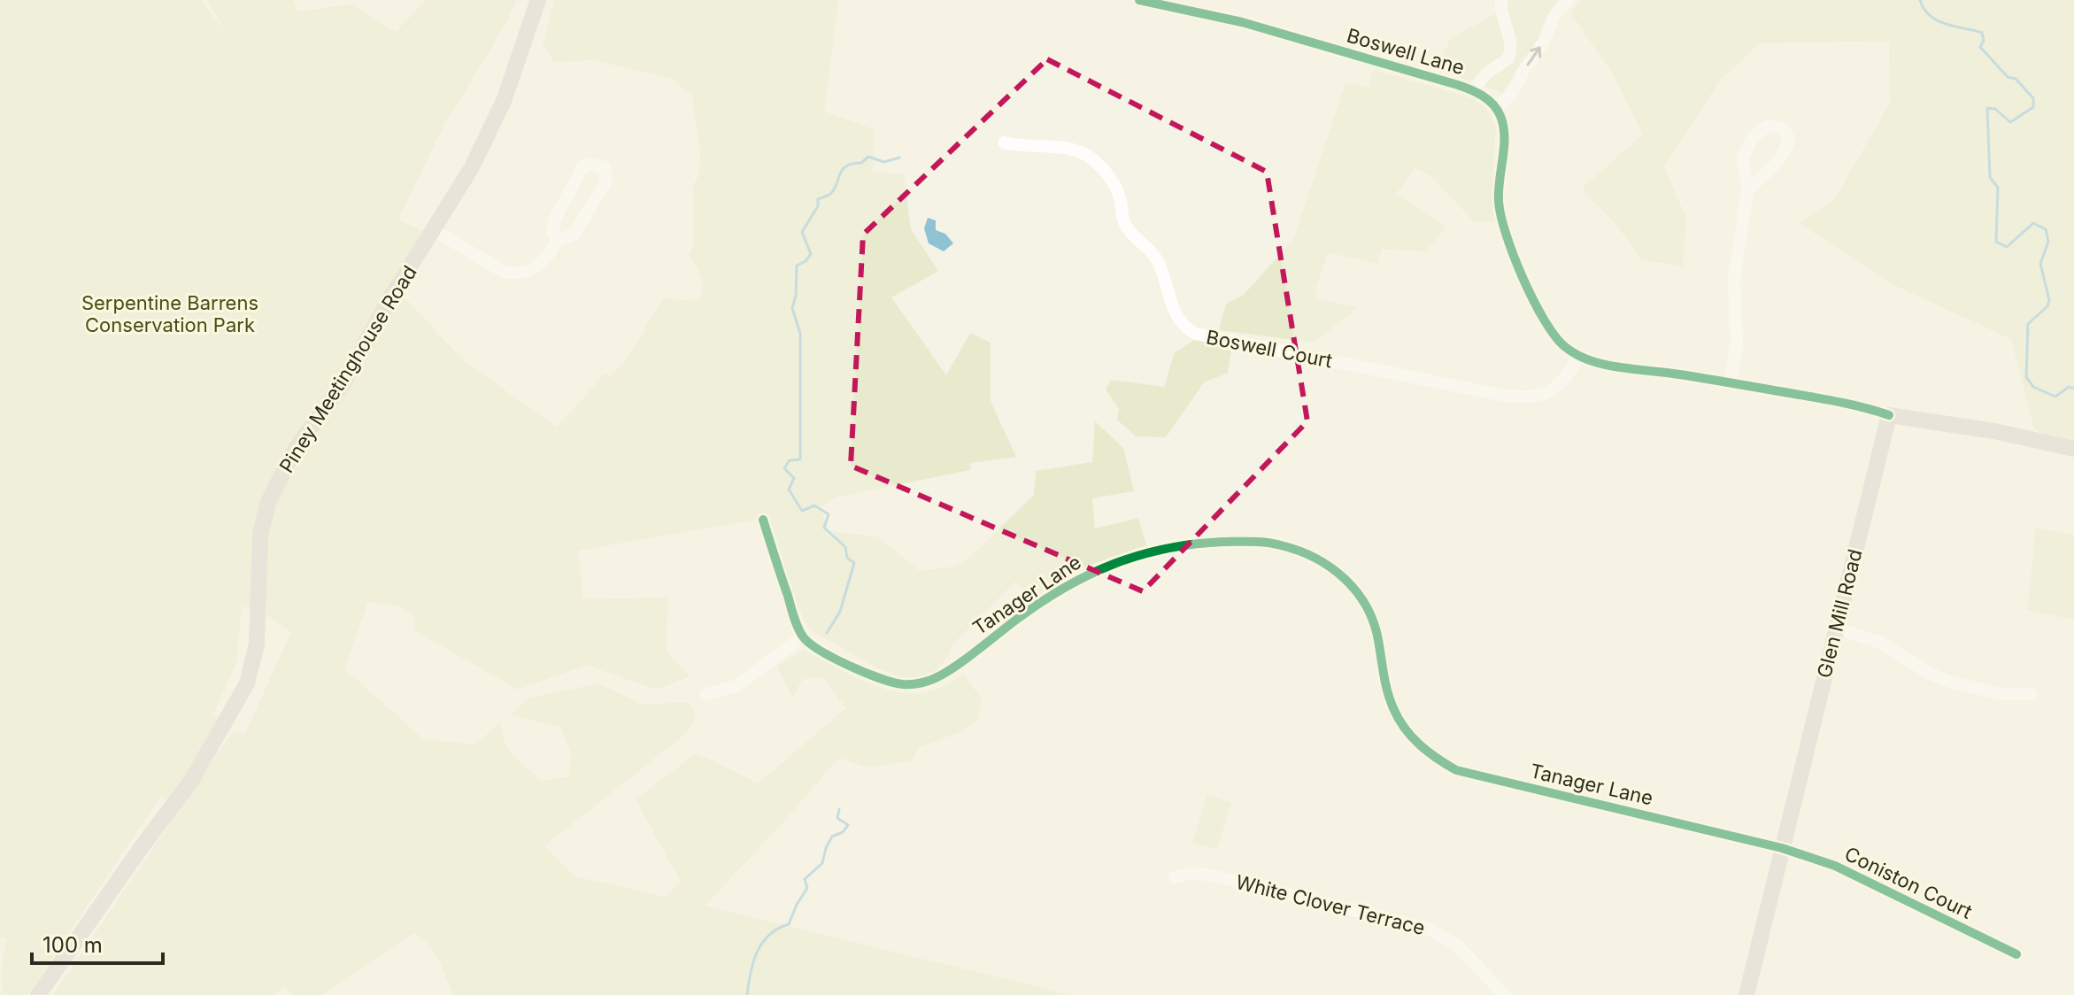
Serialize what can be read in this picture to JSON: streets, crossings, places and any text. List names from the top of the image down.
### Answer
{
  "streets": {
    "main road": ["Piney Meetinghouse Road", "Glen Mill Road"],
    "street": [
      "Boswell Lane",
      "Boswell Court",
      "Tanager Lane",
      "Coniston Court",
      "White Clover Terrace"
    ]
  },
  "crossings": [
    ["Tanager Lane", "Glen Mill Road"],
    ["Tanager Lane", "Coniston Court"],
    ["Glen Mill Road", "Coniston Court"]
  ],
  "parks": ["Serpentine Barrens Conservation Park"],
  "scale_bar": "100 m"
}
